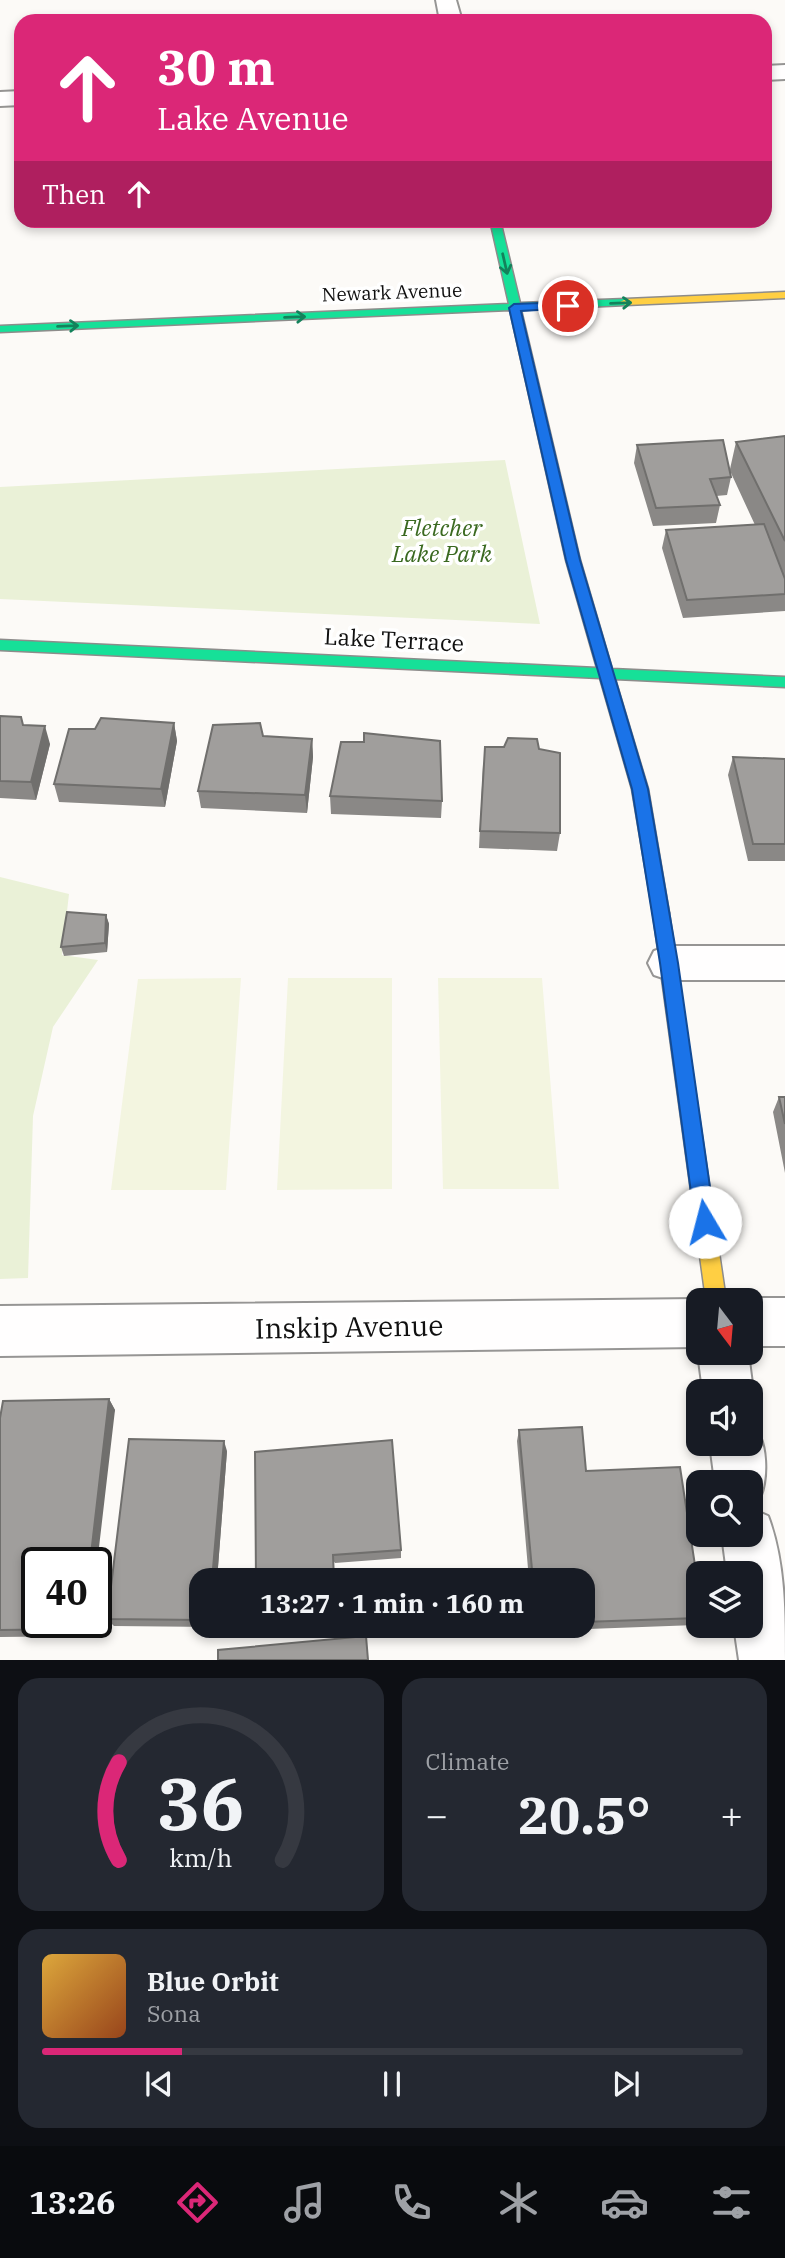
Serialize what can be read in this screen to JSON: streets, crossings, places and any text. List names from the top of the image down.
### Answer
{
  "streets": {
    "street": ["Newark Avenue", "Lake Terrace", "Inskip Avenue"]
  },
  "one_way": ["Newark Avenue"],
  "parks": ["Fletcher Lake Park"],
  "north": "bottom",
  "page": {
    "turn": ["30 m", "Lake Avenue"],
    "then": "Then",
    "limit": "40",
    "trip": "13:27 · 1 min · 160 m",
    "tile": "Climate",
    "heat": ["−", "20.5°", "+"],
    "song": ["Blue Orbit", "Sona"],
    "tabs": "13:26",
    "gauge": ["36", "km/h"]
  }
}
